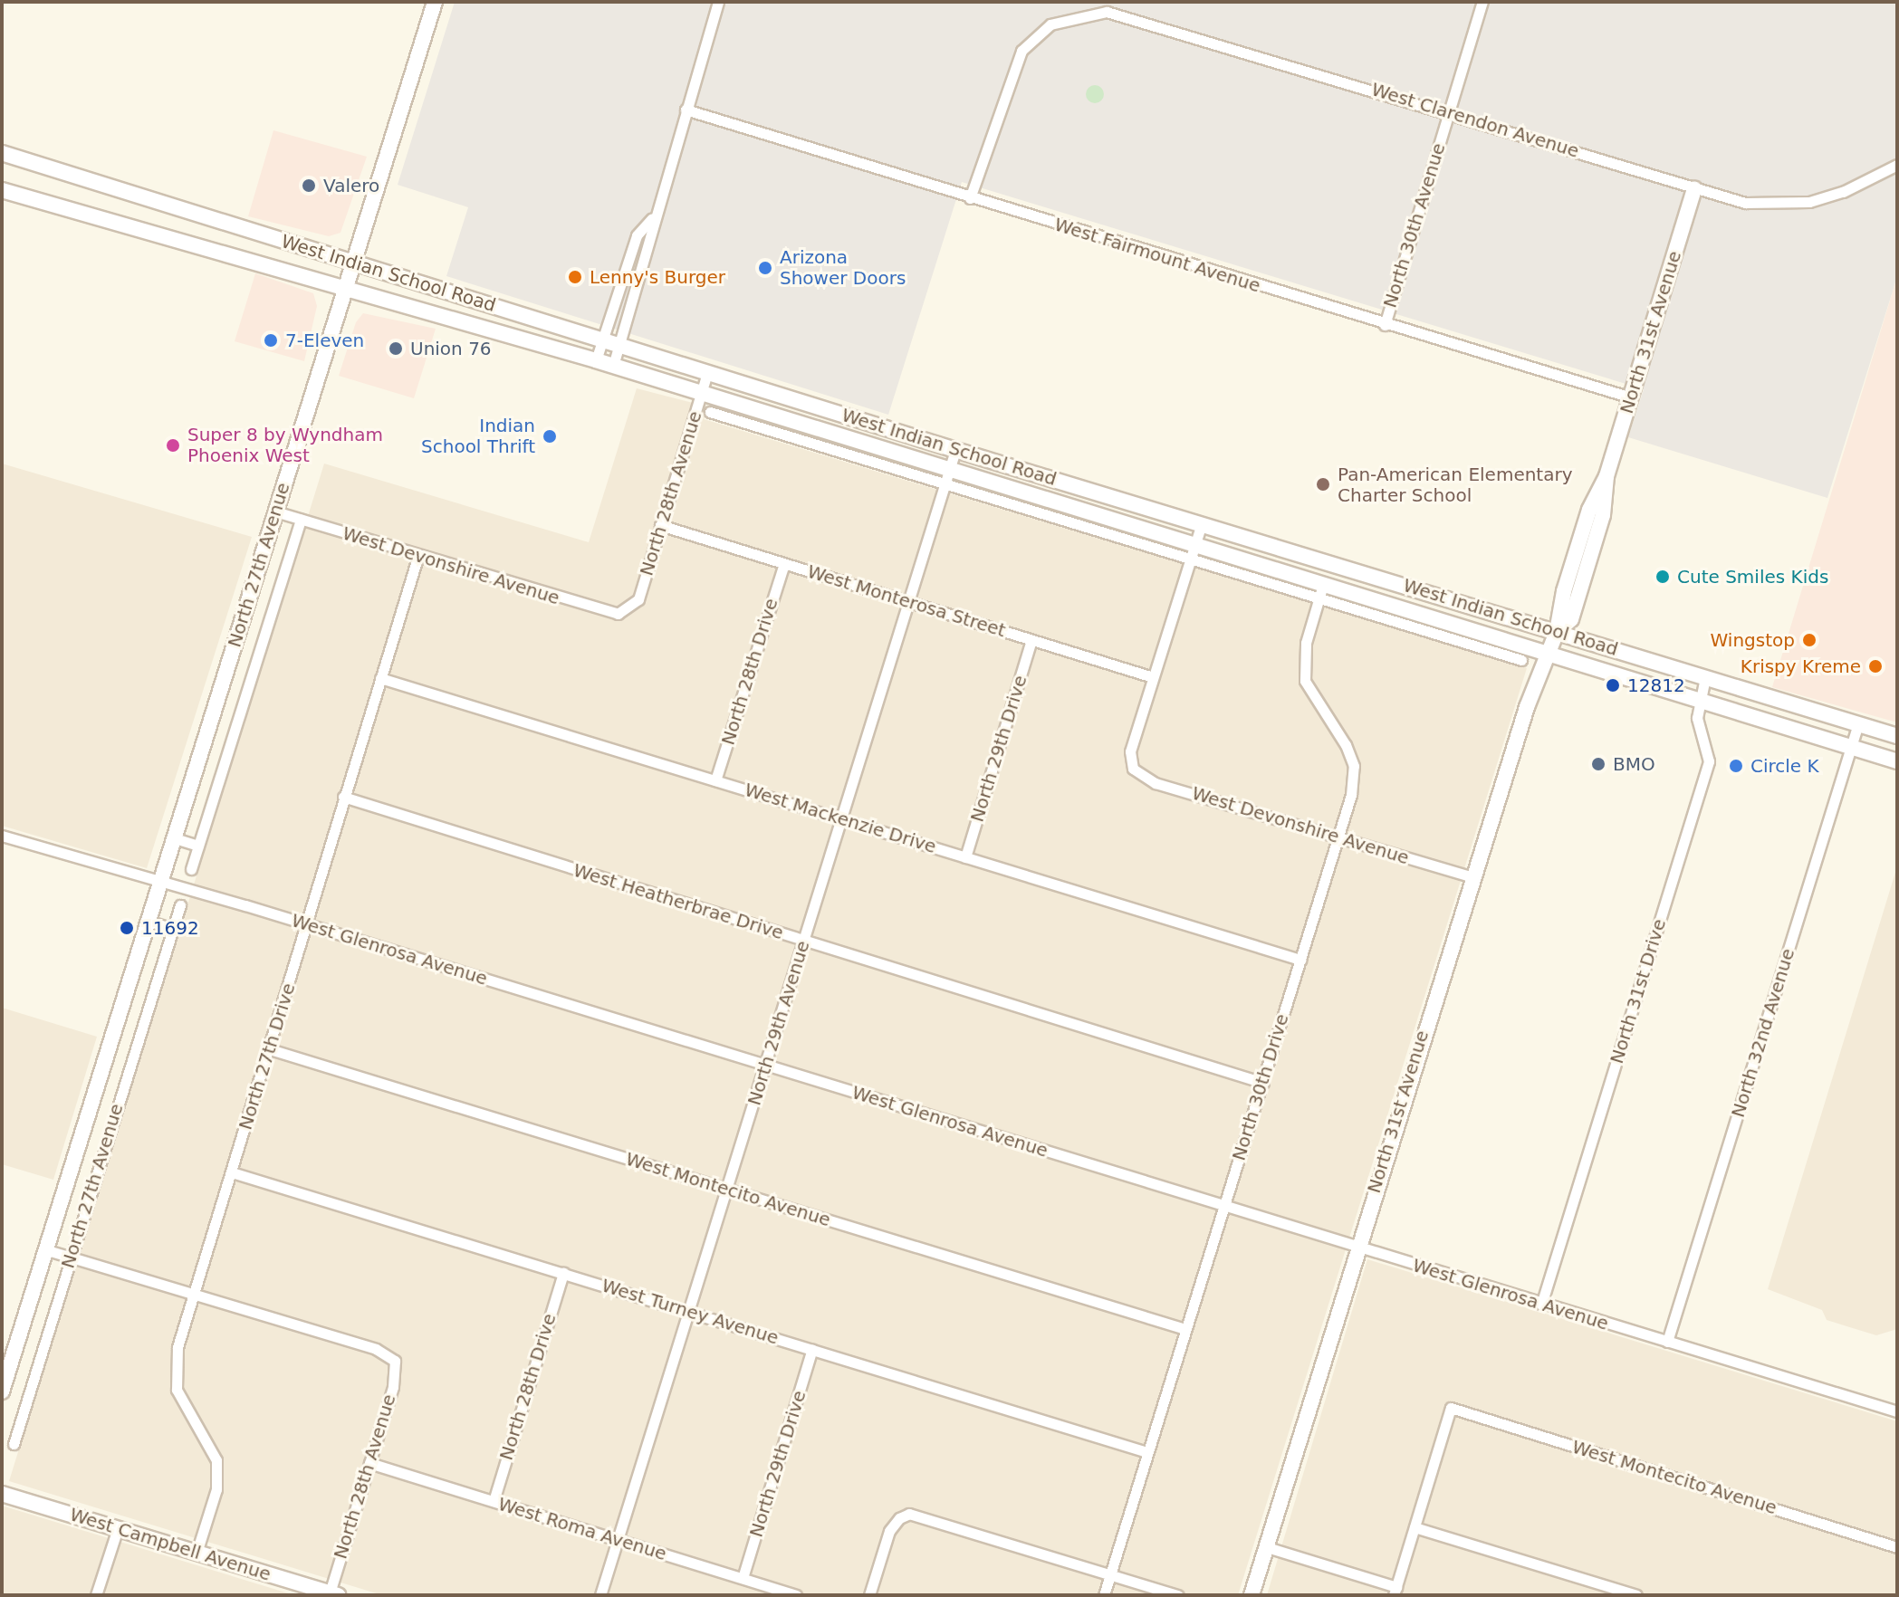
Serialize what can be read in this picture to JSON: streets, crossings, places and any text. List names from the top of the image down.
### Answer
{
  "streets": {
    "main road": [
      "West Indian School Road",
      "North 31st Avenue",
      "North 27th Avenue",
      "West Campbell Avenue"
    ],
    "street": [
      "West Clarendon Avenue",
      "North 30th Avenue",
      "West Fairmount Avenue",
      "North 28th Avenue",
      "West Devonshire Avenue",
      "West Monterosa Street",
      "North 28th Drive",
      "North 29th Drive",
      "West Mackenzie Drive",
      "West Heatherbrae Drive",
      "West Glenrosa Avenue",
      "North 31st Drive",
      "North 29th Avenue",
      "North 32nd Avenue",
      "North 27th Drive",
      "North 30th Drive",
      "West Montecito Avenue",
      "West Turney Avenue",
      "West Roma Avenue"
    ]
  },
  "crossings": [
    ["West Clarendon Avenue", "North 30th Avenue"],
    ["West Clarendon Avenue", "West Fairmount Avenue"],
    ["West Clarendon Avenue", "North 31st Avenue"],
    ["North 30th Avenue", "West Fairmount Avenue"],
    ["West Fairmount Avenue", "North 31st Avenue"],
    ["West Indian School Road", "North 31st Avenue"],
    ["West Indian School Road", "North 28th Avenue"],
    ["West Indian School Road", "North 27th Avenue"],
    ["West Indian School Road", "North 31st Drive"],
    ["West Indian School Road", "North 29th Avenue"],
    ["West Indian School Road", "North 32nd Avenue"],
    ["West Indian School Road", "North 30th Drive"],
    ["North 31st Avenue", "West Devonshire Avenue"],
    ["North 31st Avenue", "West Glenrosa Avenue"],
    ["North 28th Avenue", "West Devonshire Avenue"],
    ["North 28th Avenue", "West Monterosa Street"],
    ["North 28th Avenue", "North 27th Drive"],
    ["North 28th Avenue", "West Roma Avenue"],
    ["North 28th Avenue", "West Campbell Avenue"],
    ["North 27th Avenue", "West Devonshire Avenue"],
    ["North 27th Avenue", "West Glenrosa Avenue"],
    ["West Devonshire Avenue", "West Monterosa Street"],
    ["West Devonshire Avenue", "North 27th Drive"],
    ["West Devonshire Avenue", "North 30th Drive"],
    ["West Monterosa Street", "North 28th Drive"],
    ["West Monterosa Street", "North 29th Drive"],
    ["West Monterosa Street", "North 29th Avenue"],
    ["North 28th Drive", "West Mackenzie Drive"],
    ["North 28th Drive", "West Turney Avenue"],
    ["North 28th Drive", "West Roma Avenue"],
    ["North 29th Drive", "West Mackenzie Drive"],
    ["North 29th Drive", "West Turney Avenue"],
    ["North 29th Drive", "West Roma Avenue"],
    ["West Mackenzie Drive", "North 29th Avenue"],
    ["West Mackenzie Drive", "North 27th Drive"],
    ["West Mackenzie Drive", "North 30th Drive"],
    ["West Heatherbrae Drive", "North 29th Avenue"],
    ["West Heatherbrae Drive", "North 27th Drive"],
    ["West Heatherbrae Drive", "North 30th Drive"],
    ["West Glenrosa Avenue", "North 31st Drive"],
    ["West Glenrosa Avenue", "North 29th Avenue"],
    ["West Glenrosa Avenue", "North 32nd Avenue"],
    ["West Glenrosa Avenue", "North 27th Drive"],
    ["West Glenrosa Avenue", "North 30th Drive"],
    ["North 29th Avenue", "West Montecito Avenue"],
    ["North 29th Avenue", "West Turney Avenue"],
    ["North 29th Avenue", "West Roma Avenue"],
    ["North 27th Drive", "West Montecito Avenue"],
    ["North 27th Drive", "West Turney Avenue"],
    ["North 27th Drive", "West Campbell Avenue"],
    ["North 30th Drive", "West Montecito Avenue"],
    ["North 30th Drive", "West Turney Avenue"]
  ],
  "places": [
    "Valero",
    "Arizona Shower Doors",
    "Lenny's Burger",
    "7-Eleven",
    "Union 76",
    "Indian School Thrift",
    "Super 8 by Wyndham Phoenix West",
    "Pan-American Elementary Charter School",
    "Cute Smiles Kids",
    "Wingstop",
    "Krispy Kreme",
    "12812",
    "BMO",
    "Circle K",
    "11692"
  ]
}
